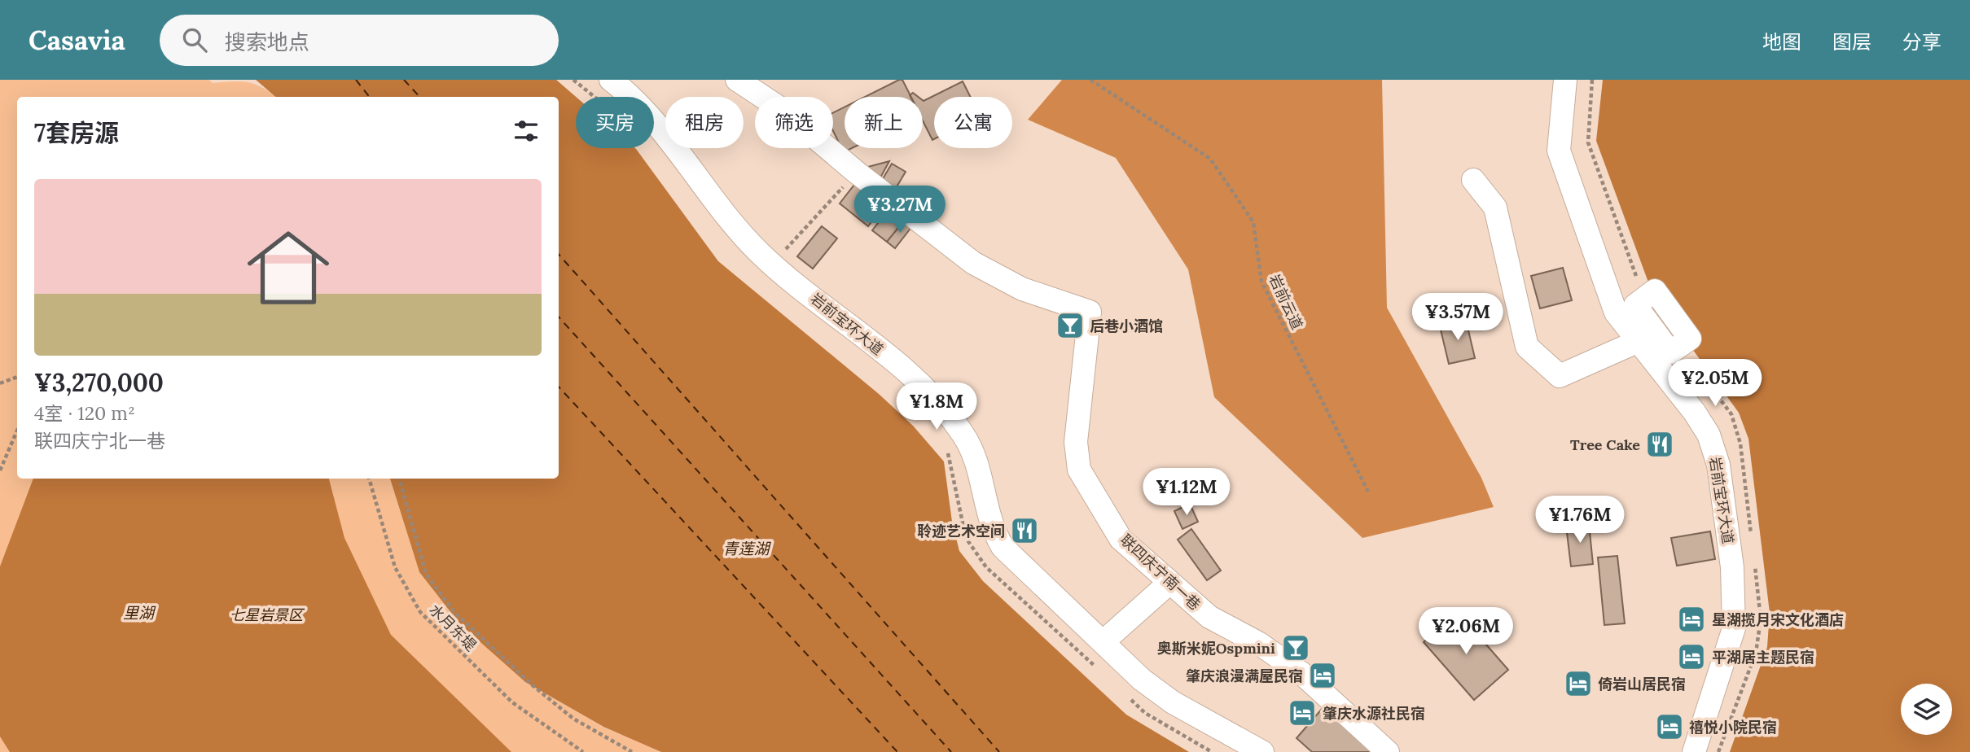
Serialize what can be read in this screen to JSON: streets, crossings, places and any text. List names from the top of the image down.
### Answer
{
  "streets": {
    "street": ["岩前宝环大道", "联四庆宁南一巷"],
    "path": ["岩前云道", "水月东堤"]
  },
  "water": ["青莲湖", "里湖"],
  "parks": ["七星岩景区"],
  "places": {
    "bar": ["后巷小酒馆", "奥斯米妮Ospmini"],
    "restaurant": ["Tree Cake", "聆迹艺术空间"],
    "hotel": [
      "星湖揽月宋文化酒店",
      "平湖居主题民宿",
      "肇庆浪漫满屋民宿",
      "倚岩山居民宿",
      "肇庆水源社民宿",
      "禧悦小院民宿"
    ]
  },
  "page": {
    "header": "Casavia",
    "search": "搜索地点",
    "nav": ["地图", "图层", "分享"],
    "chip": [
      "买房",
      "租房",
      "筛选",
      "新上",
      "公寓"
    ],
    "heading": "7套房源",
    "list": [
      {
        "name": "¥3,270,000",
        "note": "4室 · 120 m² · 联四庆宁北一巷"
      }
    ],
    "price": [
      "¥3.27M",
      "¥3.57M",
      "¥2.05M",
      "¥1.8M",
      "¥1.12M",
      "¥1.76M",
      "¥2.06M"
    ]
  }
}
